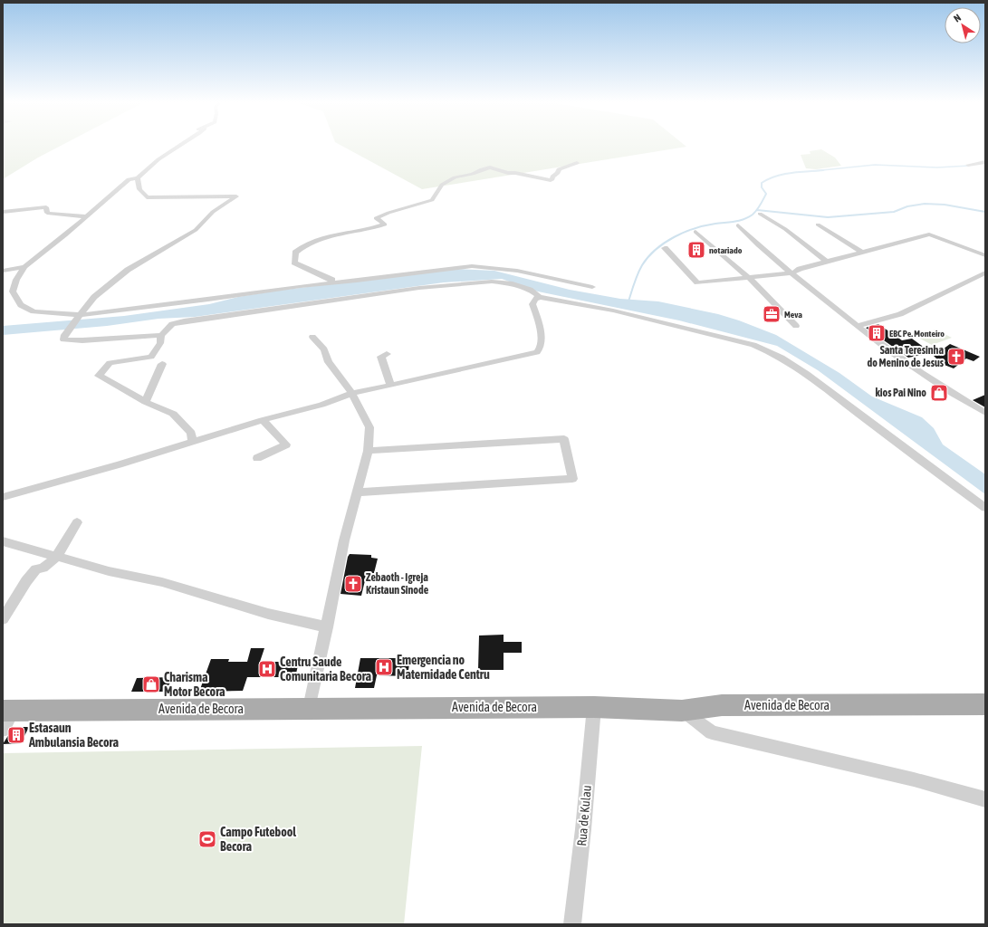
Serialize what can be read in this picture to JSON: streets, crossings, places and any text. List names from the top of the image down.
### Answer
{
  "streets": {
    "main road": ["Avenida de Becora"],
    "street": ["Rua de Kulau"]
  },
  "crossings": [
    ["Avenida de Becora", "Rua de Kulau"]
  ],
  "places": {
    "building": ["notariado", "EBC Pe. Monteiro", "Estasaun Ambulansia Becora"],
    "office": ["Meva"],
    "church": ["Santa Teresinha do Menino de Jesus", "Zebaoth - Igreja Kristaun Sinode"],
    "shop": ["kios Pai Nino", "Charisma Motor Becora"],
    "hospital": ["Emergencia no Maternidade Centru", "Centru Saude Comunitaria Becora"],
    "sports": ["Campo Futebool Becora"]
  },
  "north": "top left"
}
